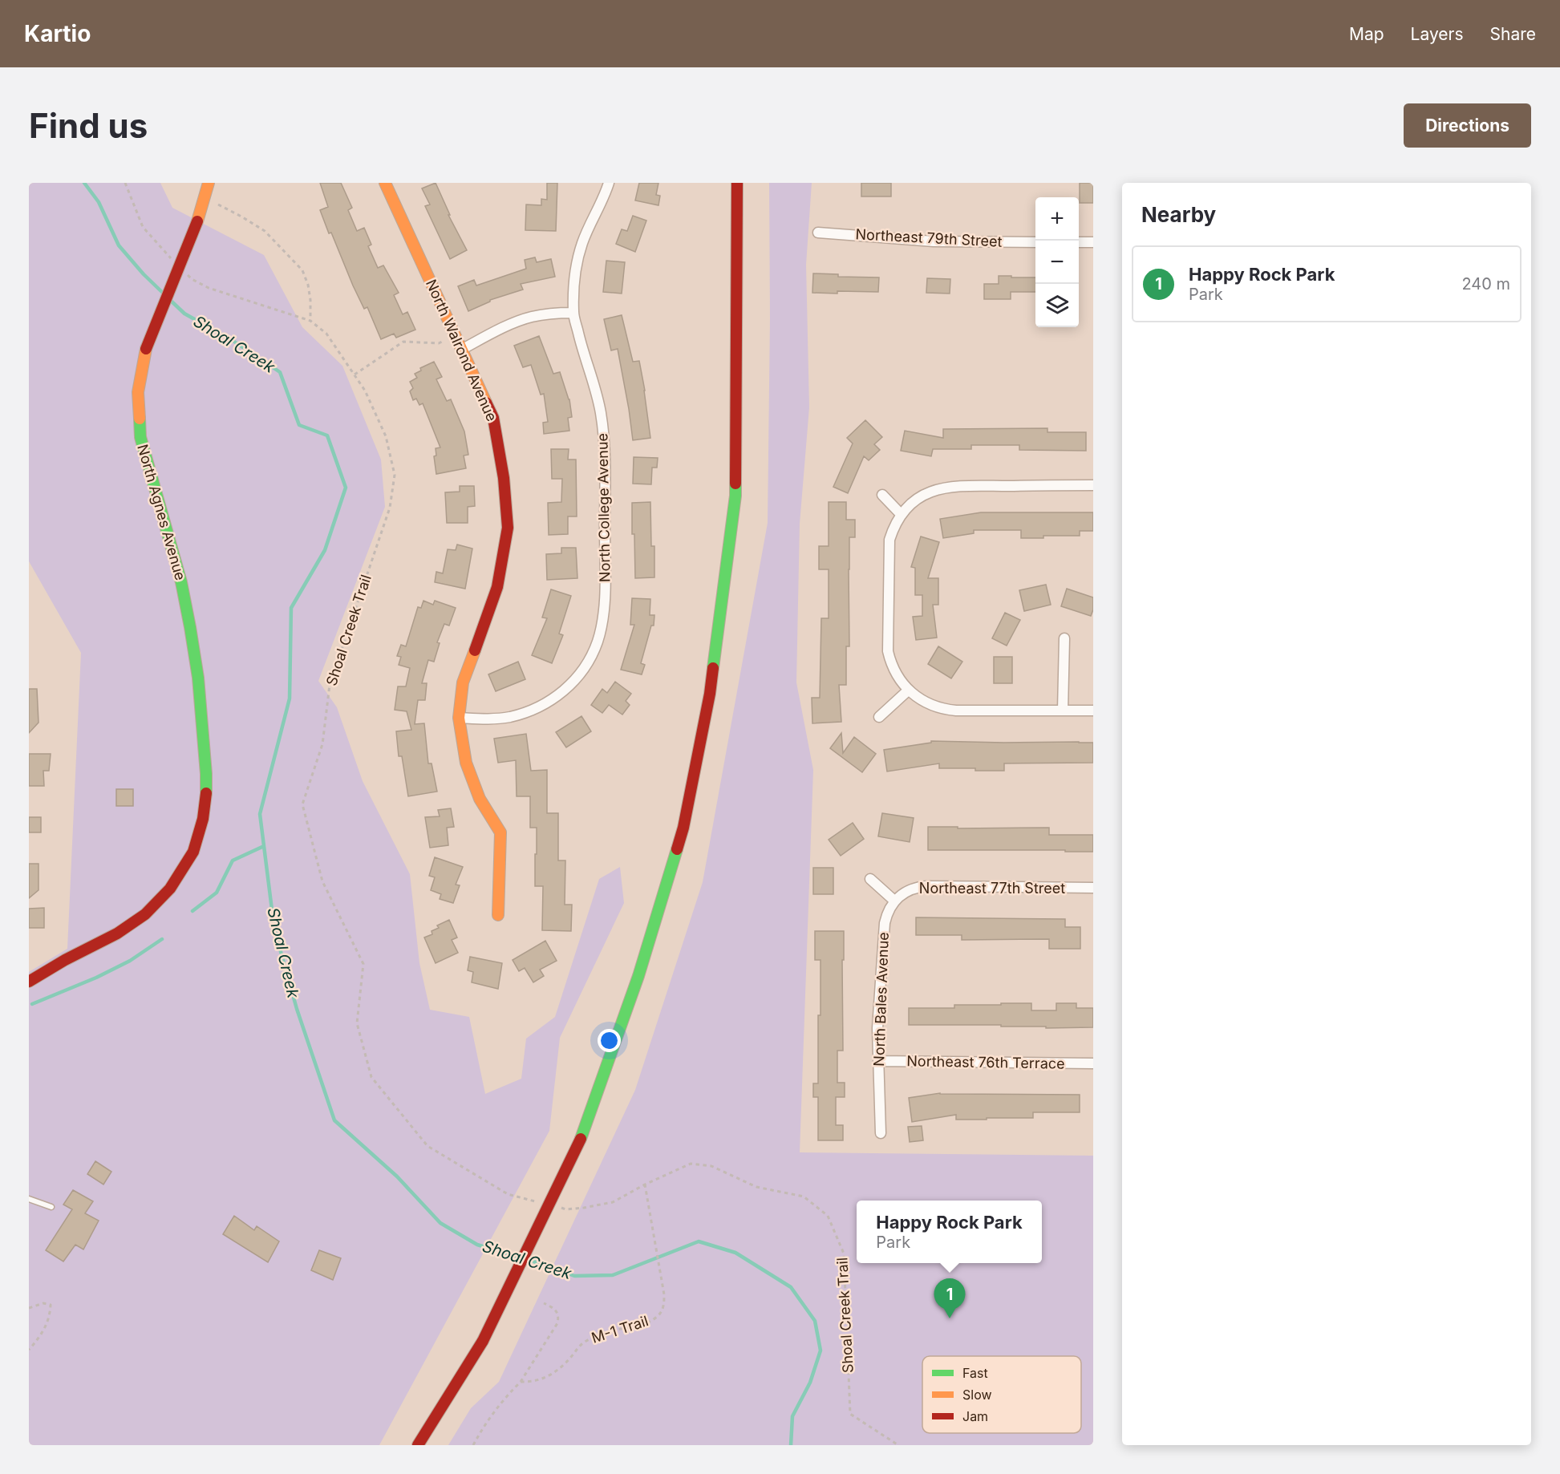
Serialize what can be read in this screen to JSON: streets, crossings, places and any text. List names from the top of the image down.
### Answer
{
  "streets": {
    "street": [
      "Northeast 79th Street",
      "North Walrond Avenue",
      "North College Avenue",
      "North Agnes Avenue",
      "Northeast 77th Street",
      "North Bales Avenue",
      "Northeast 76th Terrace"
    ],
    "path": ["Shoal Creek Trail", "M-1 Trail"]
  },
  "crossings": [
    ["North Walrond Avenue", "North College Avenue"],
    ["Shoal Creek Trail", "M-1 Trail"],
    ["Northeast 77th Street", "North Bales Avenue"],
    ["North Bales Avenue", "Northeast 76th Terrace"]
  ],
  "water": ["Shoal Creek"],
  "legend": ["Fast", "Slow", "Jam"],
  "page": {
    "header": "Kartio",
    "nav": ["Map", "Layers", "Share"],
    "buttons": "Directions",
    "title": "Find us",
    "heading": "Nearby",
    "map_buttons": ["+", "−"],
    "list": [
      {
        "mark": "1",
        "name": "Happy Rock Park",
        "note": "Park",
        "value": "240 m"
      }
    ],
    "popup": ["Happy Rock Park", "Park"],
    "pins": "1"
  }
}
